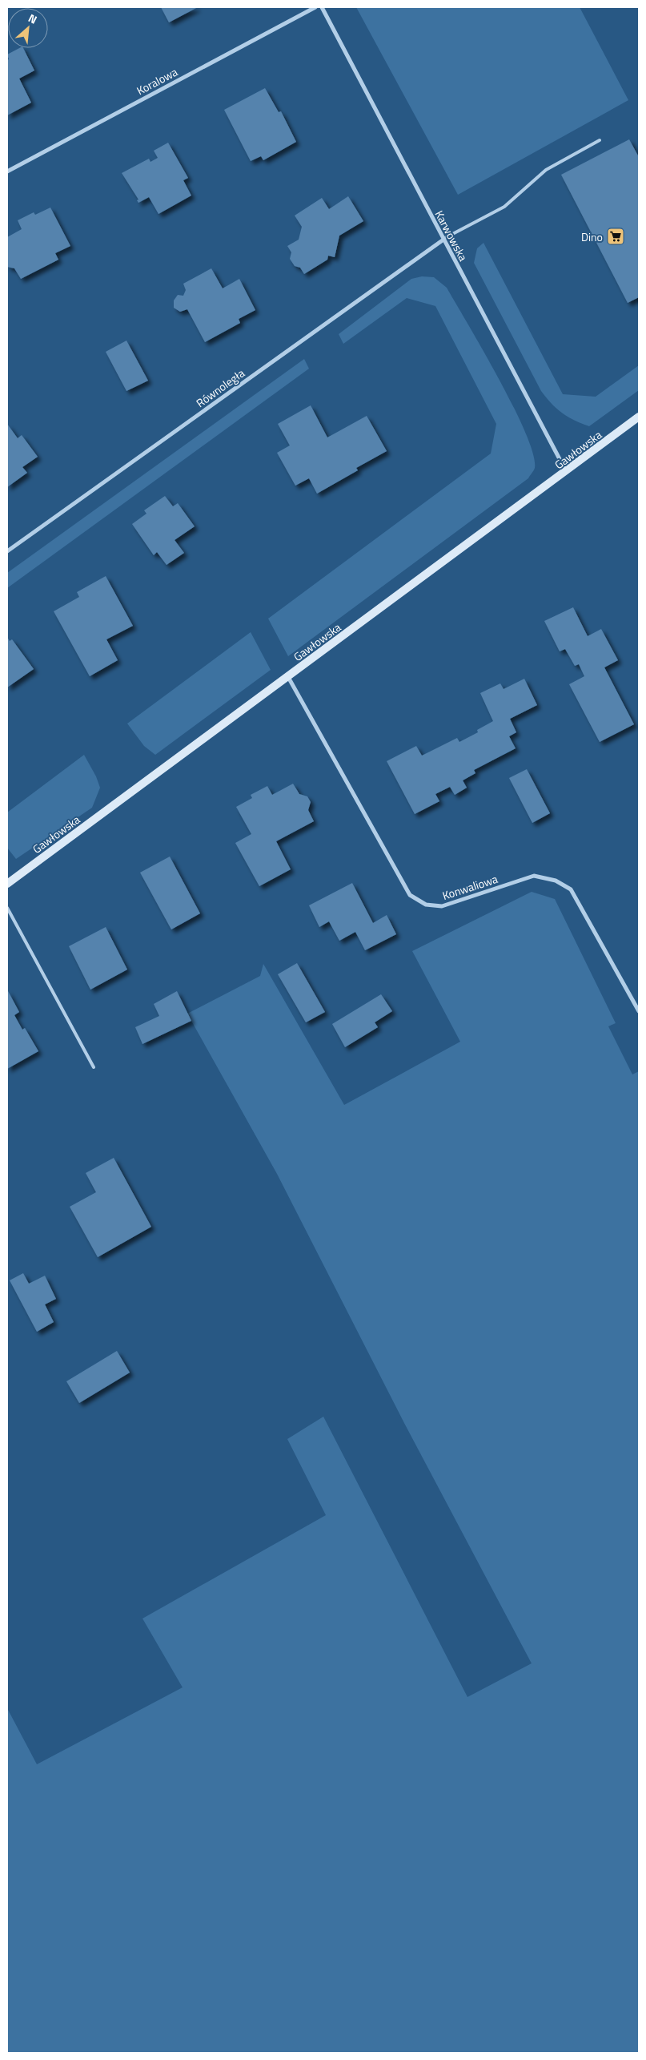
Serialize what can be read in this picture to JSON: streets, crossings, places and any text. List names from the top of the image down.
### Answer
{
  "streets": {
    "street": [
      "Koralowa",
      "Karwowska",
      "Równoległa",
      "Gawłowska",
      "Konwaliowa"
    ]
  },
  "crossings": [
    ["Karwowska", "Równoległa"],
    ["Karwowska", "Gawłowska"],
    ["Gawłowska", "Konwaliowa"]
  ],
  "places": {
    "supermarket": ["Dino"]
  },
  "north": "top right"
}
